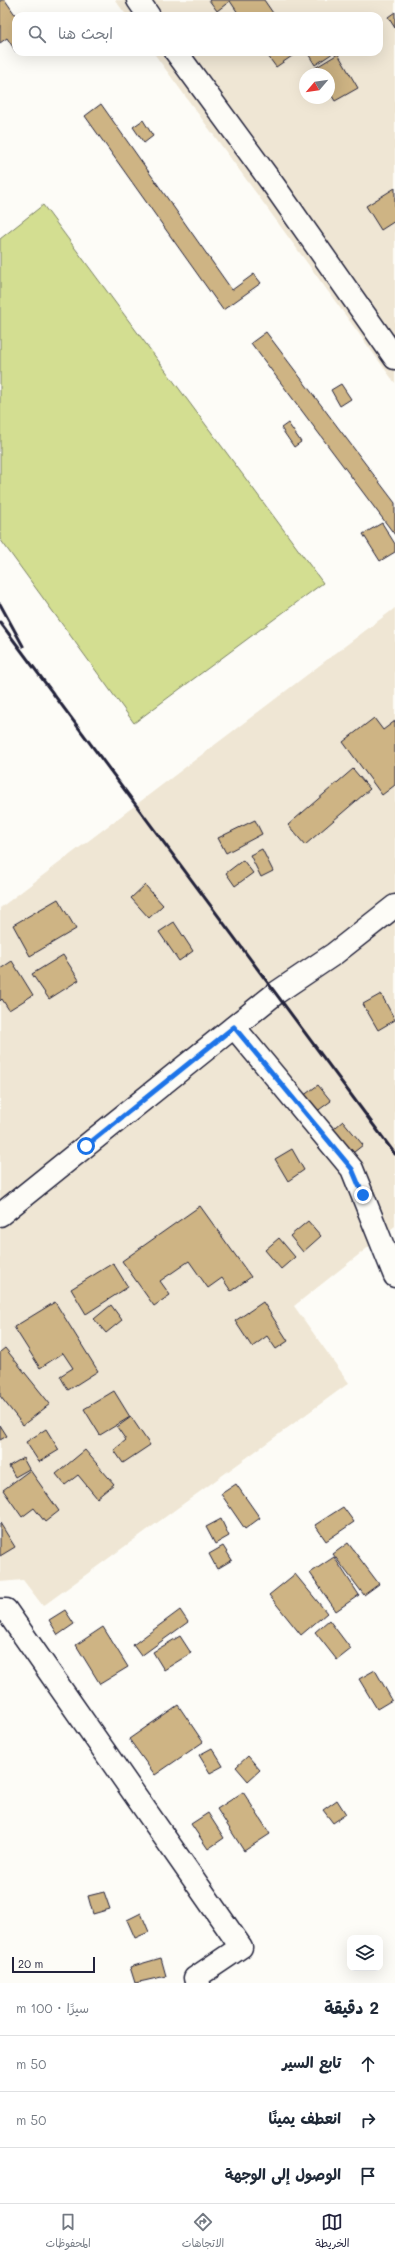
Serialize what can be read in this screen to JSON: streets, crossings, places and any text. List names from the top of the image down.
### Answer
{
  "scale_bar": "20 m",
  "north": "bottom left",
  "page": {
    "search": "ابحث هنا",
    "scale": "20 m",
    "heading": ["2 دقيقة", "سيرًا · 100 m"],
    "list": [
      ["تابع السير", "50 m"],
      ["انعطف يمينًا", "50 m"],
      "الوصول إلى الوجهة"
    ],
    "nav": ["الخريطة", "الاتجاهات", "المحفوظات"]
  }
}
